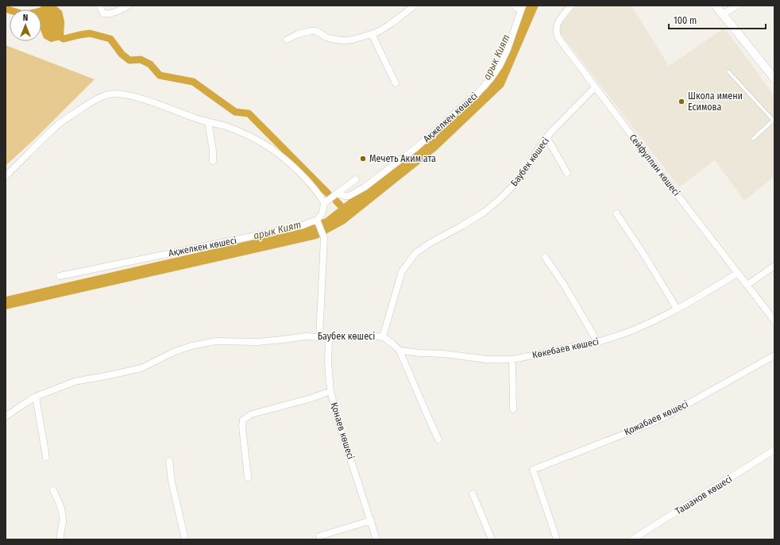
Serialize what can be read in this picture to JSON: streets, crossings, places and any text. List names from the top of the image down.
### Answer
{
  "streets": {
    "street": [
      "Ақжелкен көшесі",
      "Баубек көшесі",
      "Сейфуллин көшесі",
      "Көкебаев көшесі",
      "Қожабаев көшесі",
      "Қонаев көшесі",
      "Ташанов көшесі"
    ]
  },
  "crossings": [
    ["Баубек көшесі", "Сейфуллин көшесі"],
    ["Баубек көшесі", "Қонаев көшесі"],
    ["Сейфуллин көшесі", "Көкебаев көшесі"]
  ],
  "water": ["арык Кият"],
  "places": ["Школа имени Есимова", "Мечеть Аким ата"],
  "scale_bar": "100 m",
  "north": "top"
}
